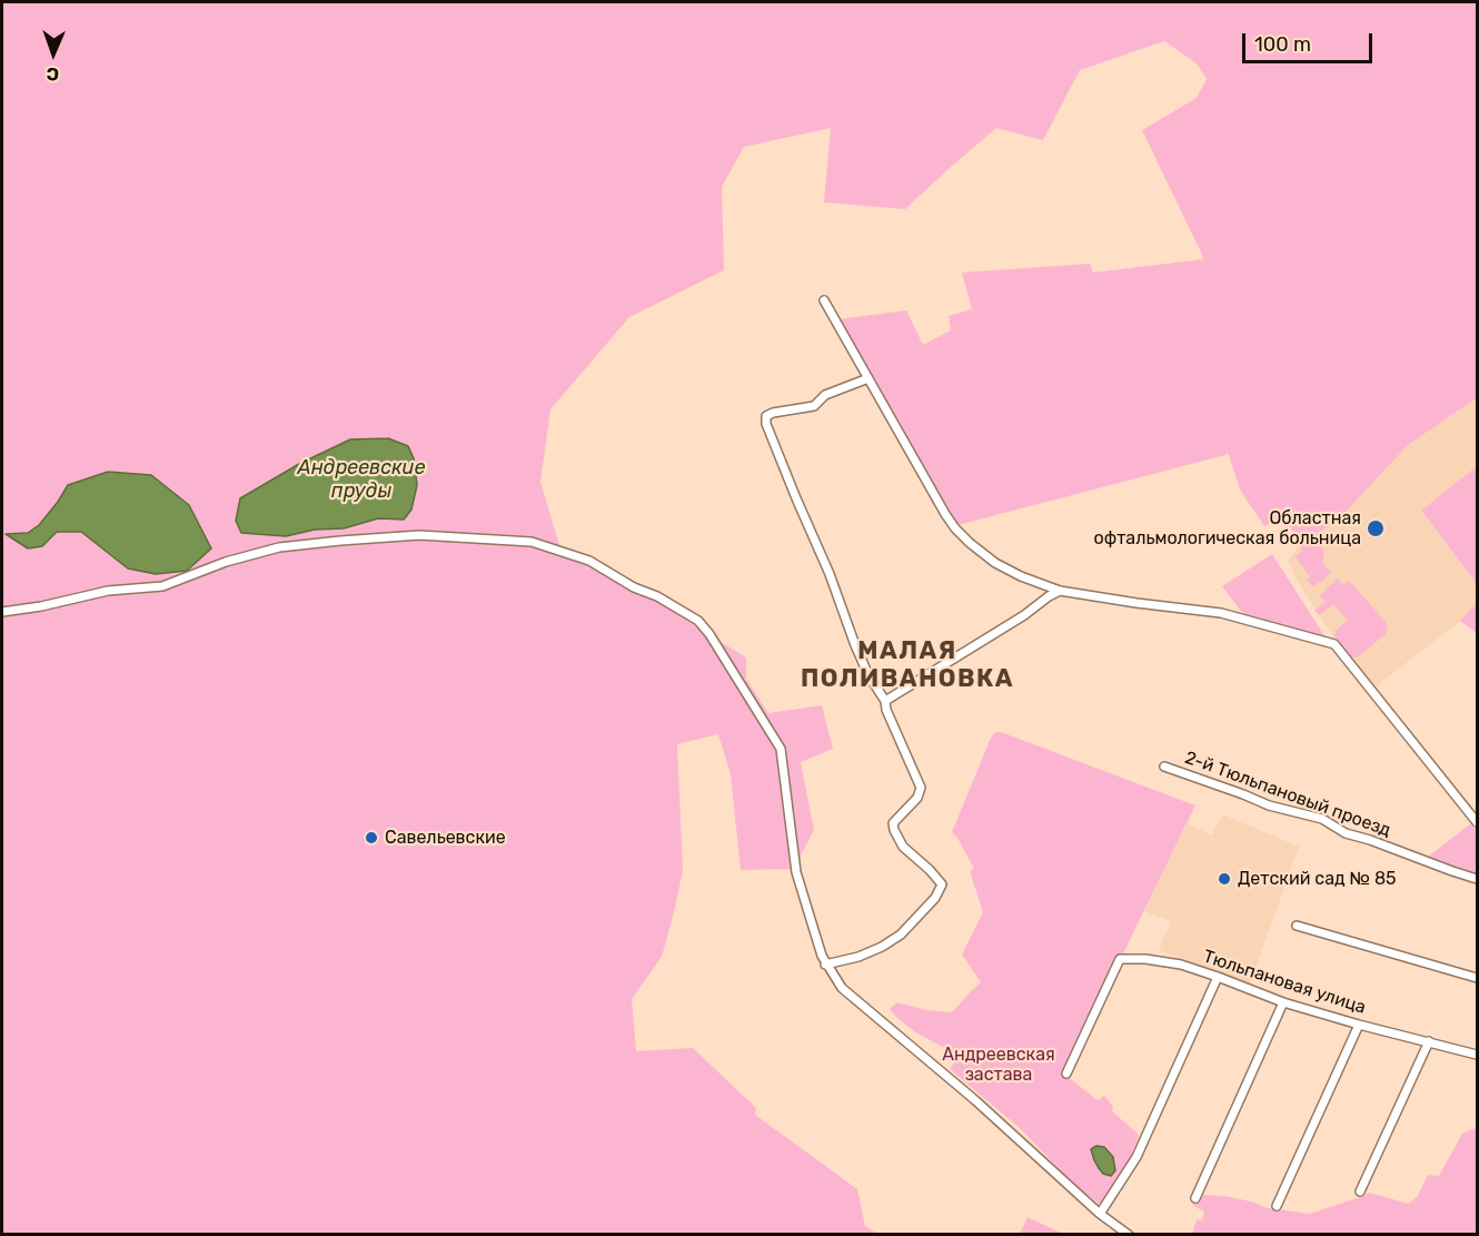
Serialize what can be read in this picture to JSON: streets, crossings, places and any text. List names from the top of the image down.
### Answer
{
  "streets": {
    "street": ["2-й Тюльпановый проезд", "Тюльпановая улица"]
  },
  "districts": ["МАЛАЯ ПОЛИВАНОВКА"],
  "water": ["Андреевские пруды"],
  "parks": ["Андреевская застава"],
  "places": ["Областная офтальмологическая больница", "Савельевские", "Детский сад № 85"],
  "scale_bar": "100 m",
  "north": "bottom"
}
